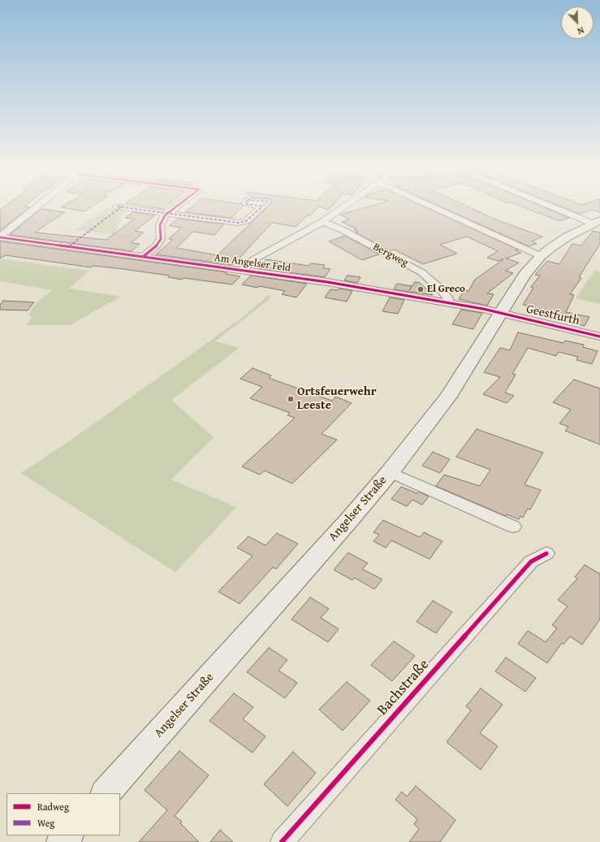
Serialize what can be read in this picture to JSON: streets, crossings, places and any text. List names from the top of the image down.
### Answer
{
  "streets": {
    "main road": ["Angelser Straße"],
    "street": [
      "Bergweg",
      "Am Angelser Feld",
      "Geestfurth",
      "Bachstraße"
    ]
  },
  "crossings": [
    ["Bergweg", "Am Angelser Feld"],
    ["Am Angelser Feld", "Geestfurth"],
    ["Am Angelser Feld", "Angelser Straße"],
    ["Geestfurth", "Angelser Straße"]
  ],
  "places": ["El Greco", "Ortsfeuerwehr Leeste"],
  "legend": ["Radweg", "Weg"],
  "north": "bottom right"
}
